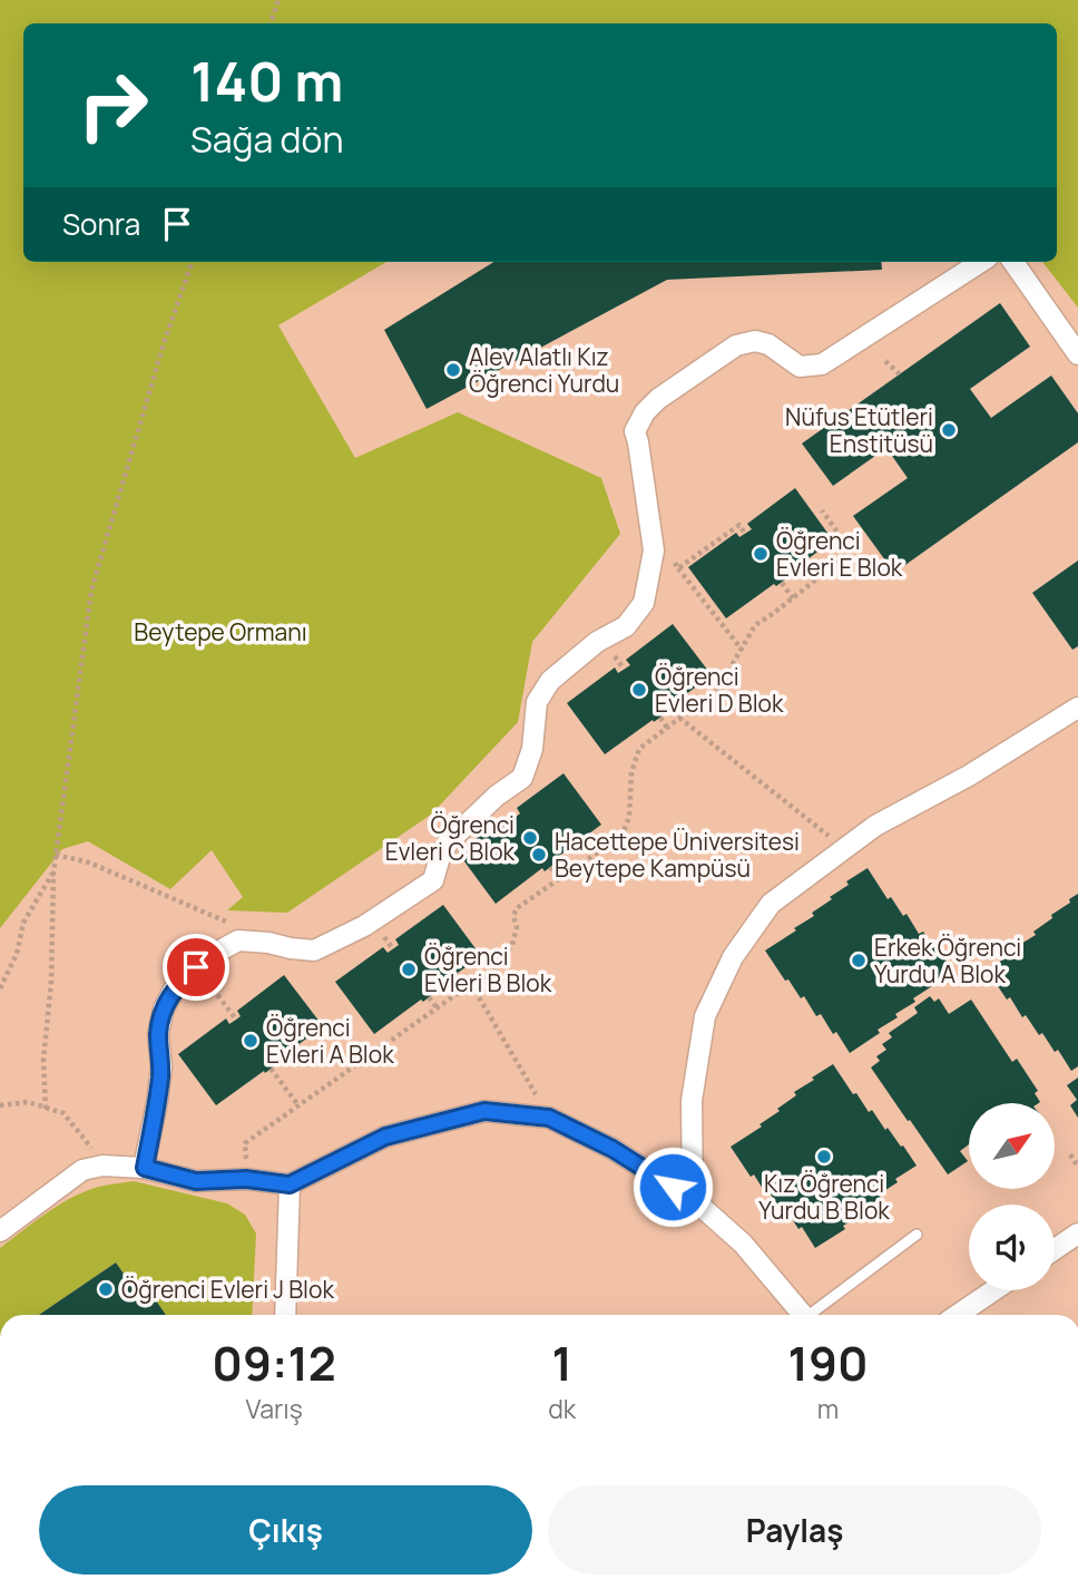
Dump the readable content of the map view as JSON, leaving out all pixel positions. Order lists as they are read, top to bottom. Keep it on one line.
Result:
{"parks":["Beytepe Ormanı"],"places":["Alev Alatlı Kız Öğrenci Yurdu","Nüfus Etütleri Enstitüsü","Öğrenci Evleri E Blok","Öğrenci Evleri D Blok","Öğrenci Evleri C Blok","Hacettepe Üniversitesi Beytepe Kampüsü","Erkek Öğrenci Yurdu A Blok","Öğrenci Evleri B Blok","Öğrenci Evleri A Blok","Kız Öğrenci Yurdu B Blok","Öğrenci Evleri J Blok"],"north":"top right","page":{"turn":["140 m","Sağa dön"],"then":"Sonra","eta":["09:12","Varış","1","dk","190","m"],"buttons":["Çıkış","Paylaş"]}}
